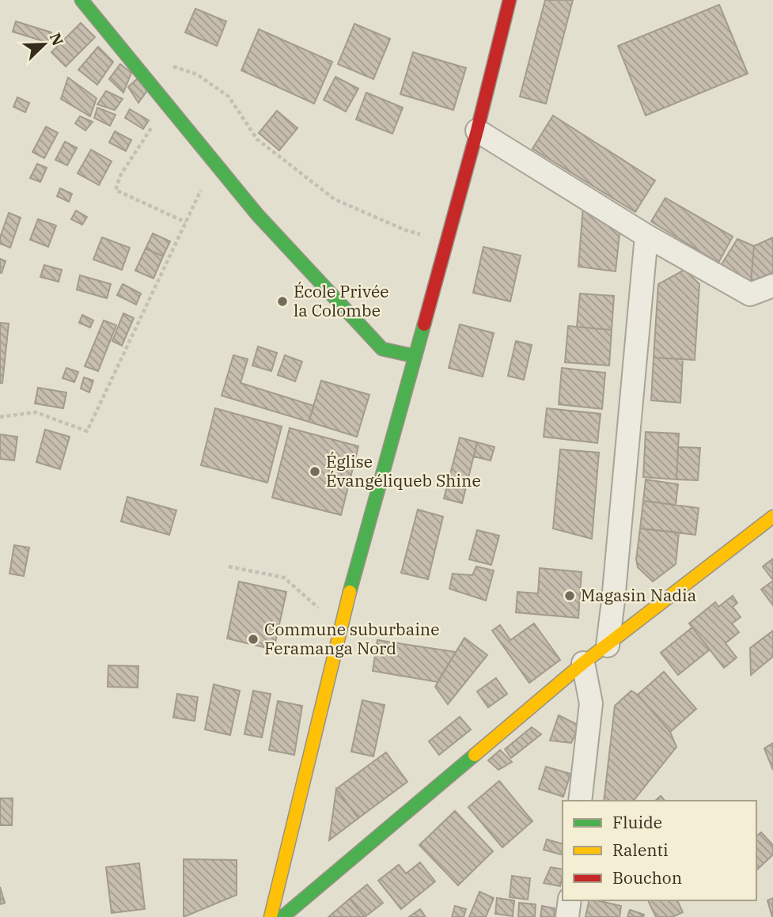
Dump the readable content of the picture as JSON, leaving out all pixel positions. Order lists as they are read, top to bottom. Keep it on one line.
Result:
{"places":["École Privée la Colombe","Église Évangéliqueb Shine","Magasin Nadia","Commune suburbaine Feramanga Nord"],"legend":["Fluide","Ralenti","Bouchon"],"north":"top right"}
